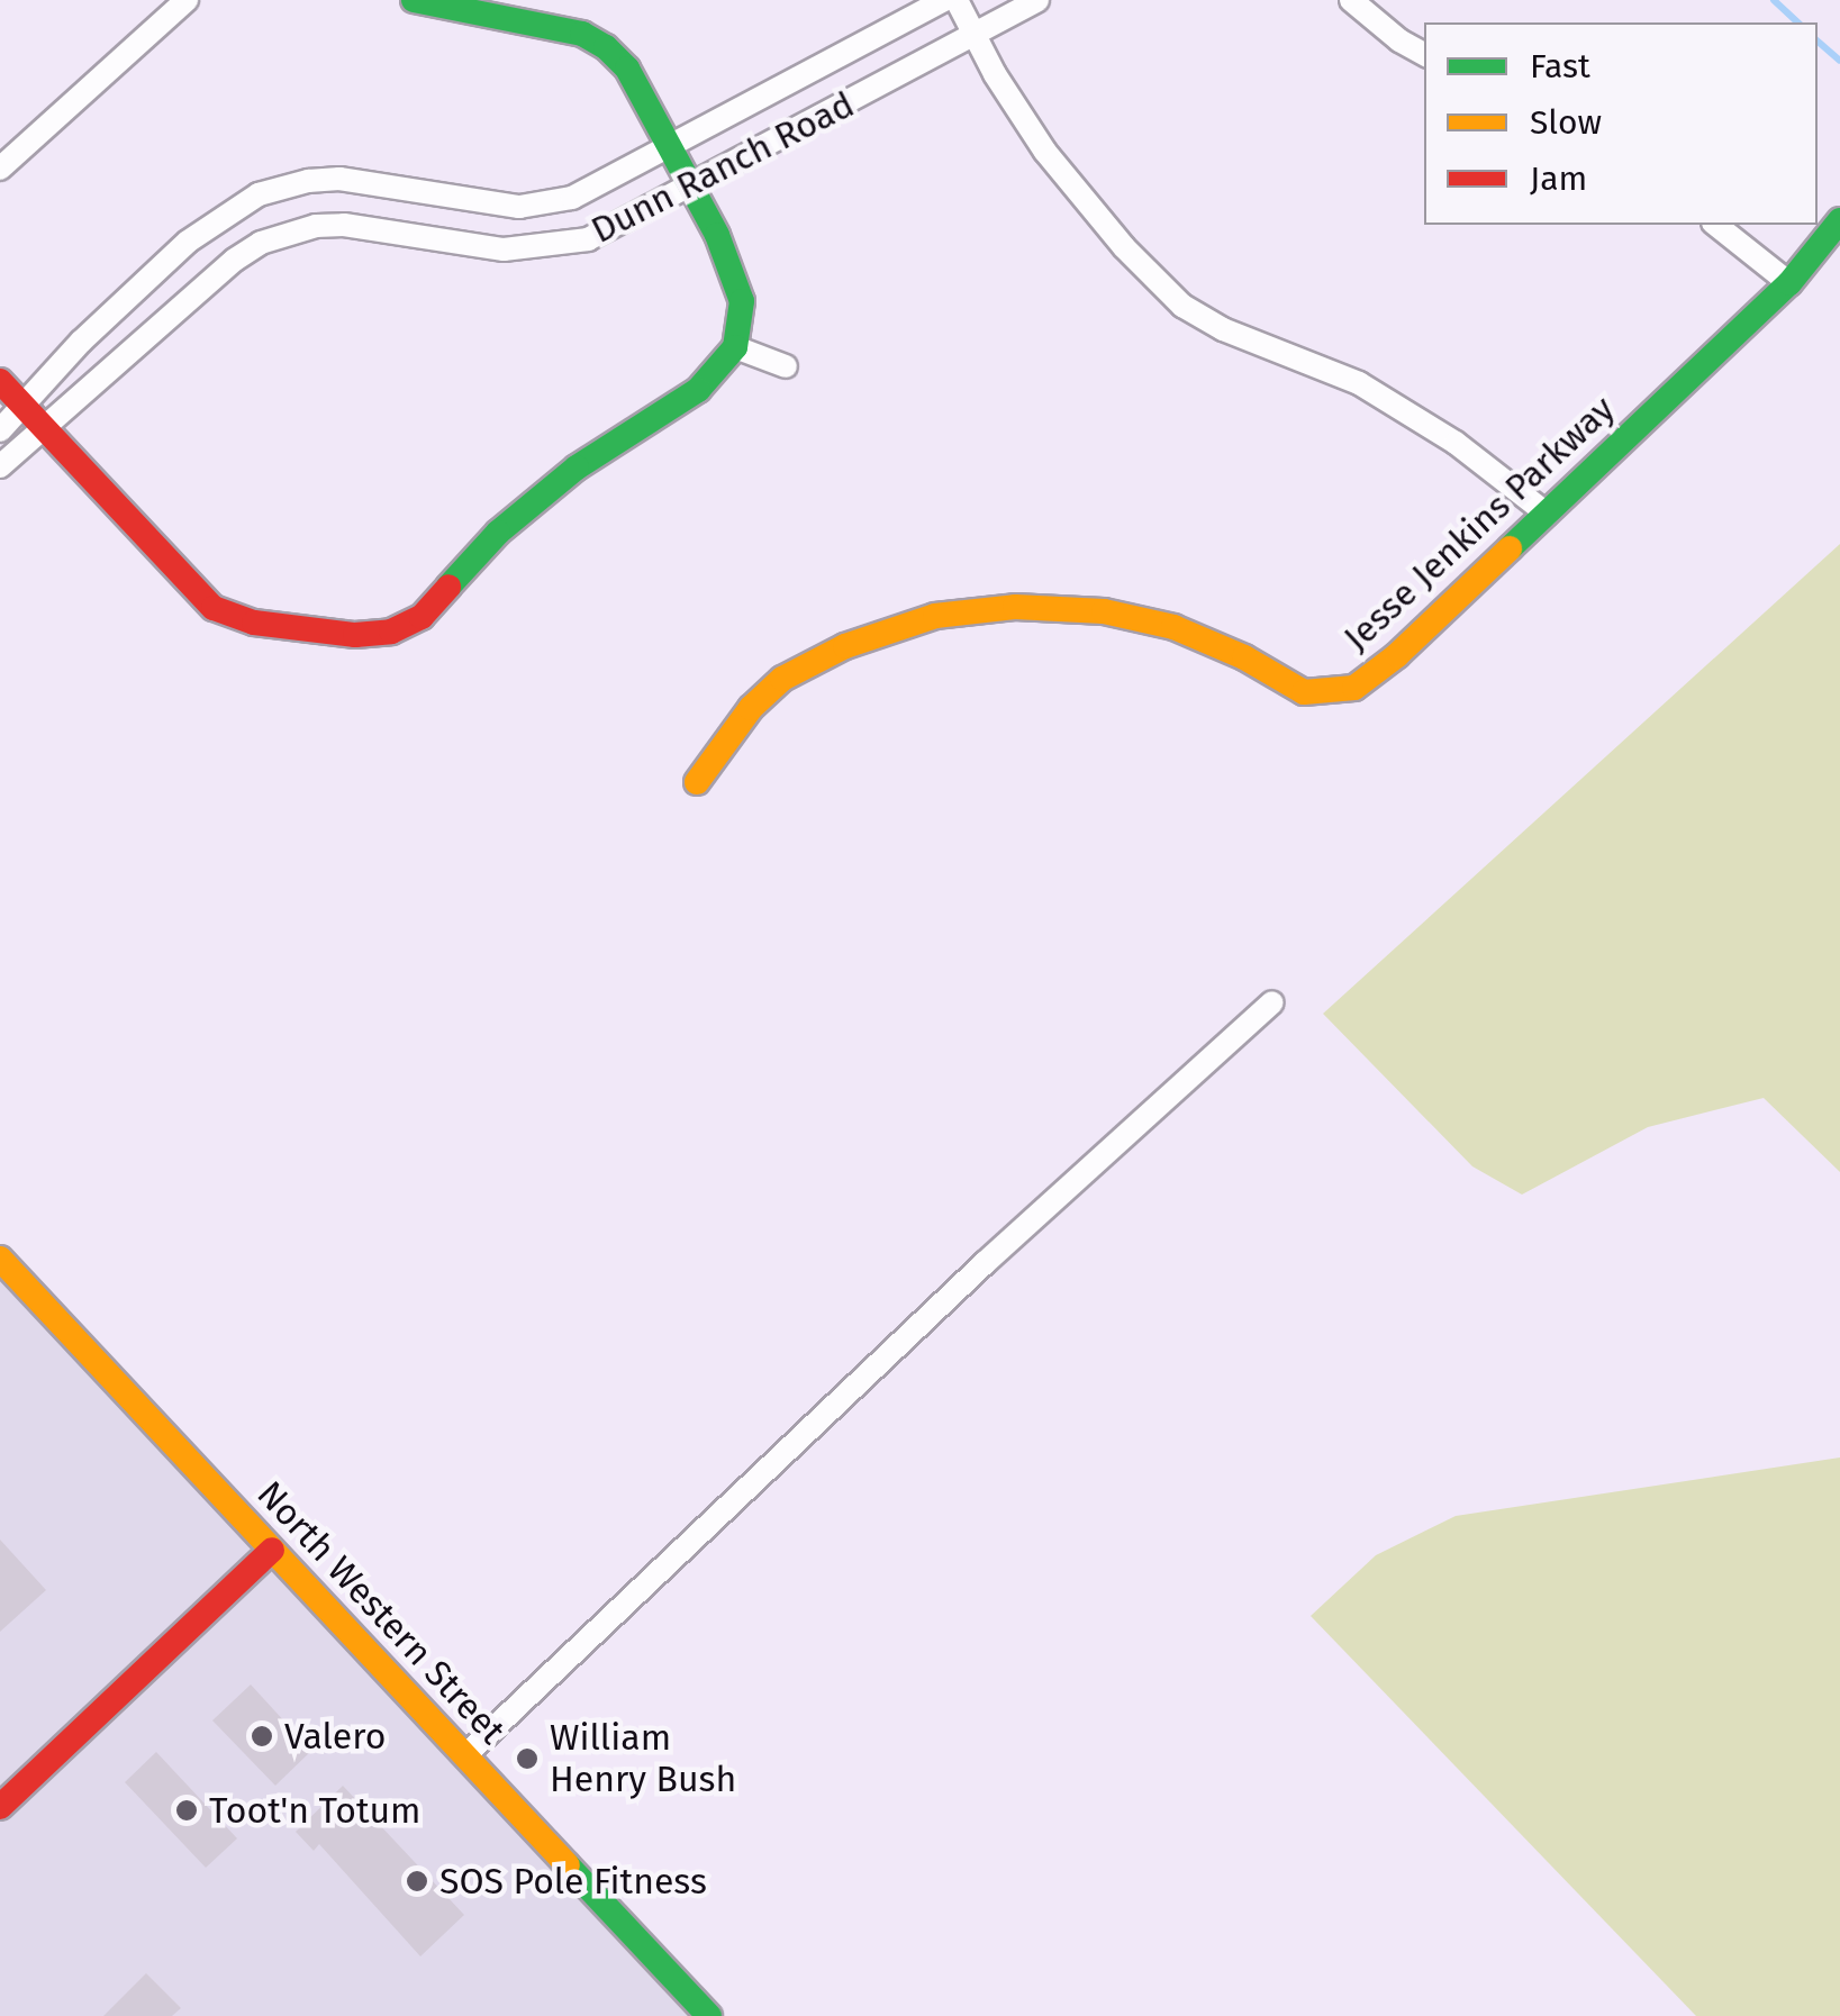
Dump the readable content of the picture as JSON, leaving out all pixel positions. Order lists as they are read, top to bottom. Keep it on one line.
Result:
{"streets":{"street":["Dunn Ranch Road","Jesse Jenkins Parkway","North Western Street"]},"places":["Valero","William Henry Bush","Toot'n Totum","SOS Pole Fitness"],"legend":["Fast","Slow","Jam"]}
